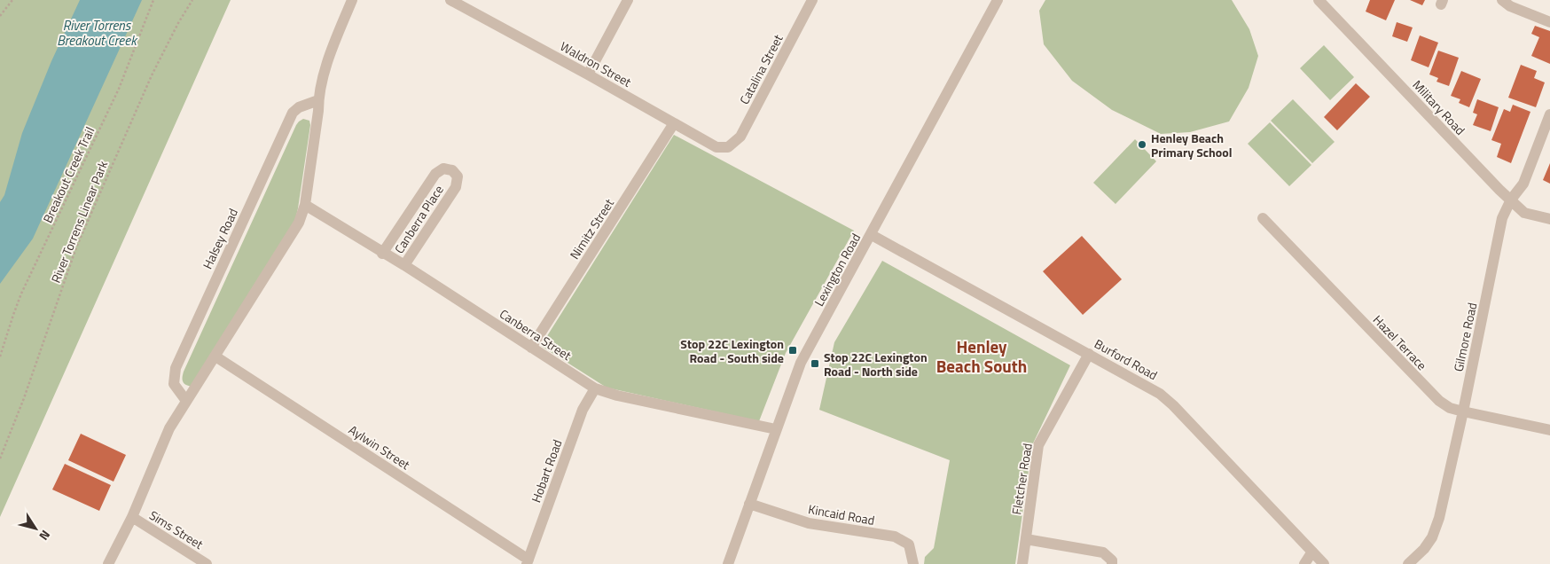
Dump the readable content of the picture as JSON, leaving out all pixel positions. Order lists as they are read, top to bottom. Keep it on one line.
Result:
{"streets":{"street":["Waldron Street","Catalina Street","Military Road","Canberra Place","Nimitz Street","Halsey Road","Lexington Road","Canberra Street","Gilmore Road","Hazel Terrace","Burford Road","Aylwin Street","Hobart Road","Fletcher Road","Kincaid Road","Sims Street"],"path":["Breakout Creek Trail","River Torrens Linear Park"]},"crossings":[["Waldron Street","Catalina Street"],["Waldron Street","Nimitz Street"],["Military Road","Gilmore Road"],["Canberra Place","Canberra Street"],["Nimitz Street","Canberra Street"],["Lexington Road","Canberra Street"],["Lexington Road","Burford Road"],["Lexington Road","Kincaid Road"],["Canberra Street","Hobart Road"],["Gilmore Road","Hazel Terrace"],["Burford Road","Fletcher Road"],["Aylwin Street","Hobart Road"]],"districts":["Henley Beach South"],"water":["River Torrens Breakout Creek"],"places":{"other":["Henley Beach Primary School"],"transit":["Stop 22C Lexington Road - South side","Stop 22C Lexington Road - North side"]},"north":"bottom right"}
